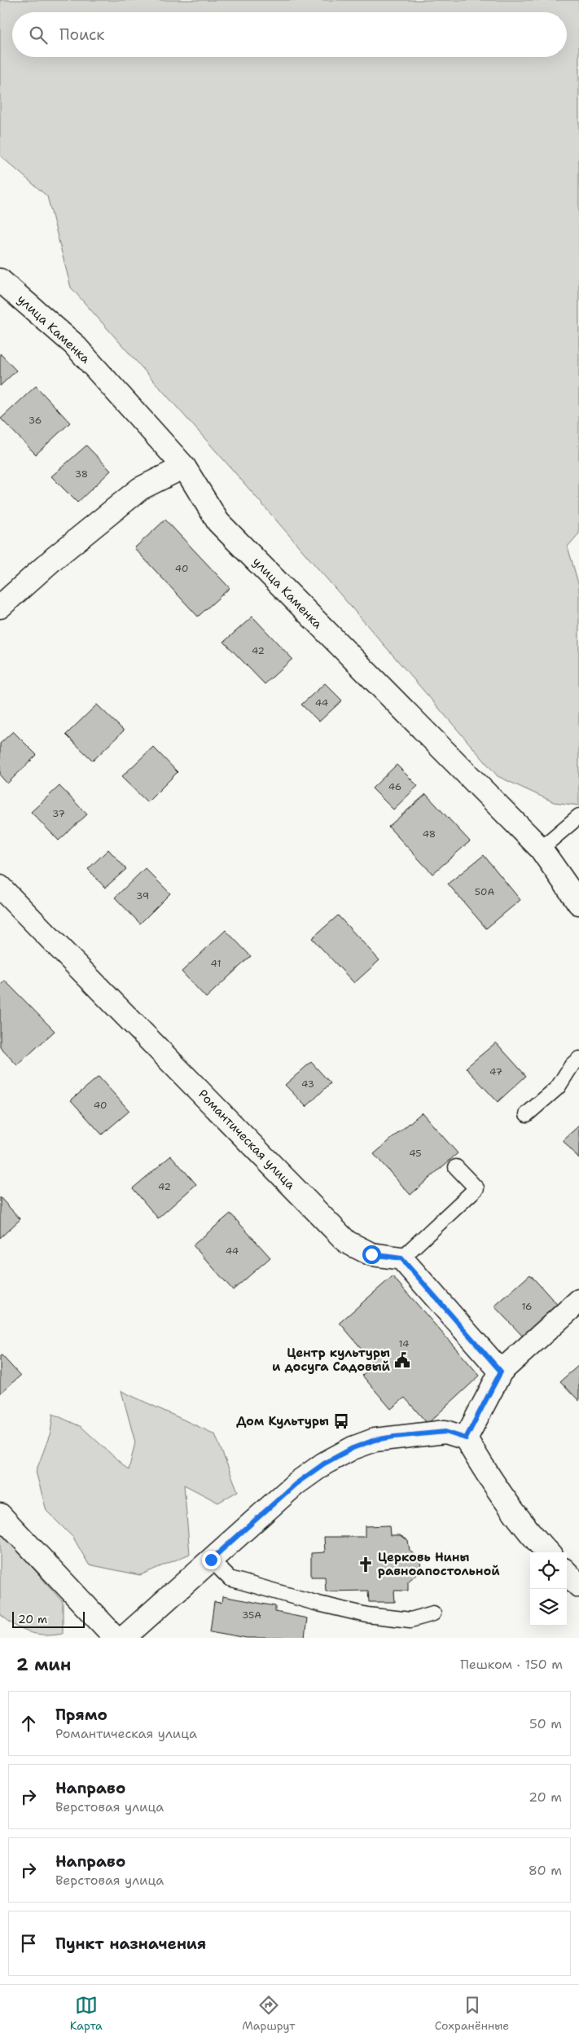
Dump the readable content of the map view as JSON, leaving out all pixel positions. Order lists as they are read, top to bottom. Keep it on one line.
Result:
{"streets":{"street":["улица Каменка","Романтическая улица"]},"places":{"public building":["Центр культуры и досуга Садовый"],"bus stop":["Дом Культуры"],"church":["Церковь Нины равноапостольной"]},"house_numbers":["36","38","40","42","44","46","37","48","50А","39","41","47","43","40","45","42","44","16","14","35А"],"scale_bar":"20 m","page":{"search":"Поиск","scale":"20 m","heading":["2 мин","Пешком · 150 m"],"list":[["Прямо","Романтическая улица","50 m"],["Направо","Верстовая улица","20 m"],["Направо","Верстовая улица","80 m"],"Пункт назначения"],"nav":["Карта","Маршрут","Сохранённые"]}}
